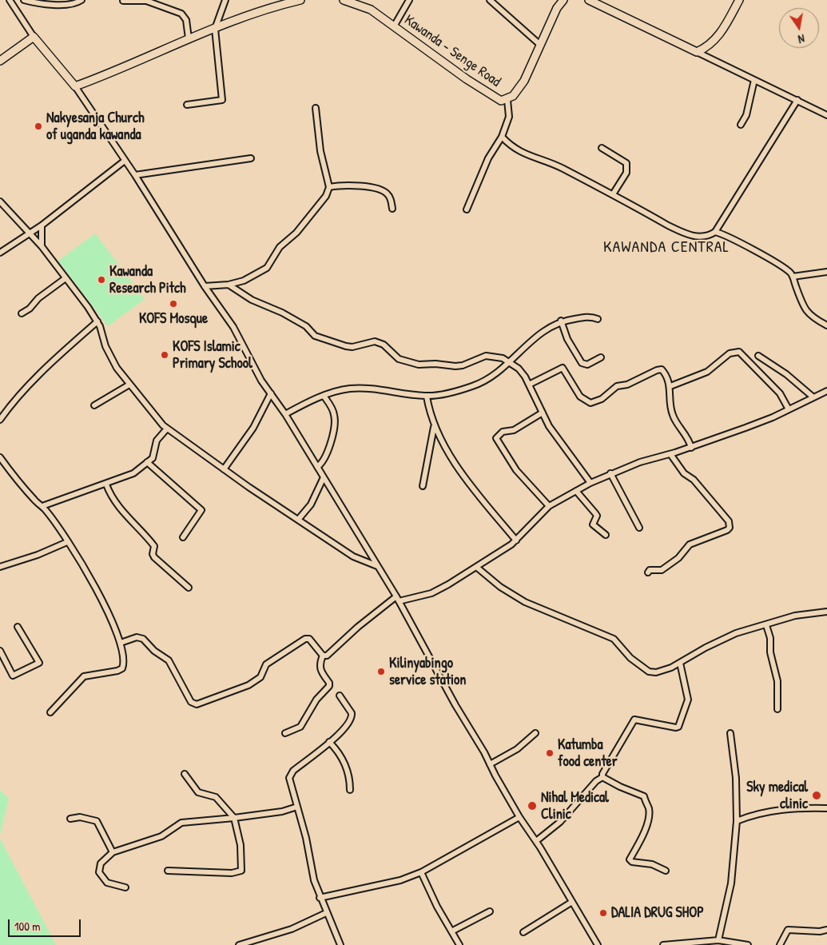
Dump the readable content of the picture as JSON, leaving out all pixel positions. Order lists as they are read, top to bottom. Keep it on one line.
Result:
{"streets":{"street":["Kawanda - Senge Road"]},"districts":["KAWANDA CENTRAL"],"places":["Nakyesanja Church of uganda kawanda","Kawanda Research Pitch","KOFS Mosque","KOFS Islamic Primary School","Kilinyabingo service station","Katumba food center","Sky medical clinic","Nihal Medical Clinic","DALIA DRUG SHOP"],"scale_bar":"100 m","north":"bottom"}
